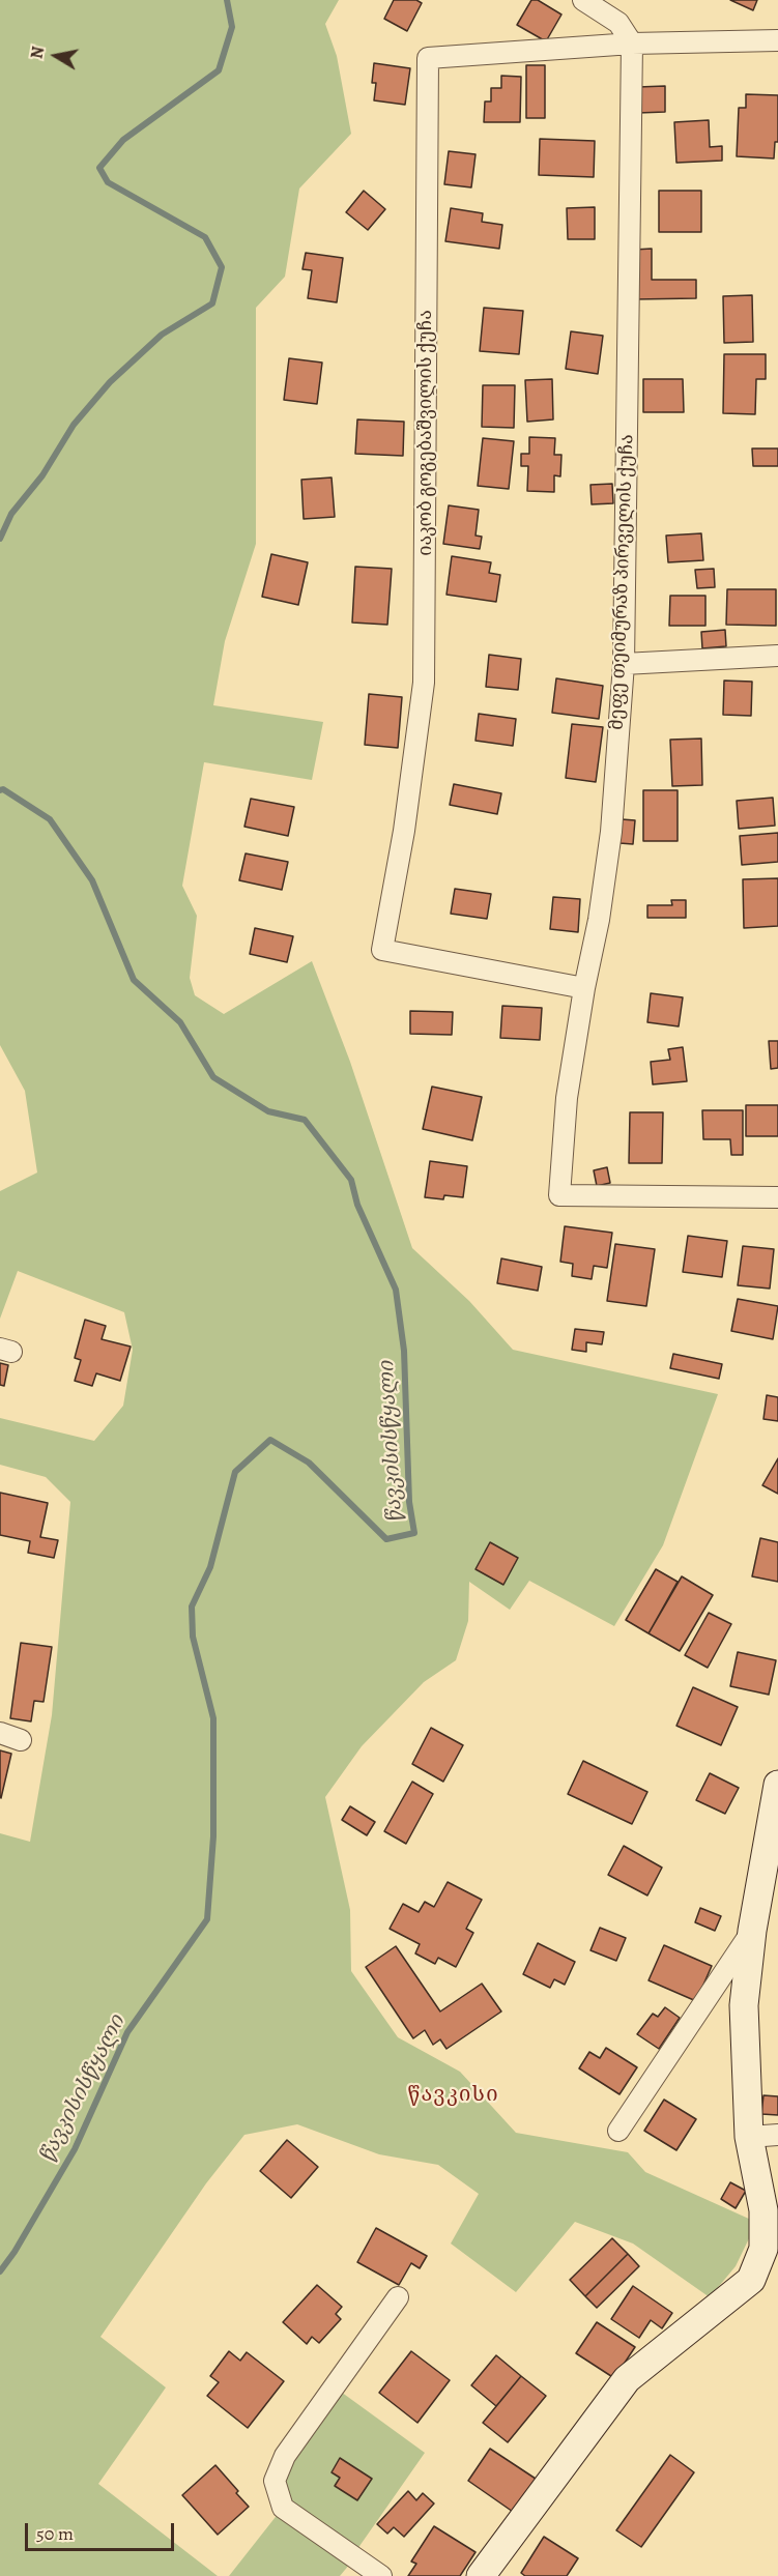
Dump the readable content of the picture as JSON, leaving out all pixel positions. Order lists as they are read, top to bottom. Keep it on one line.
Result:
{"streets":{"street":["იაკობ გოგებაშვილის ქუჩა","მეფე თეიმურაზ პირველის ქუჩა"]},"crossings":[["იაკობ გოგებაშვილის ქუჩა","მეფე თეიმურაზ პირველის ქუჩა"]],"districts":["წავკისი"],"water":["წავკისისწყალი"],"scale_bar":"50 m","north":"left"}
